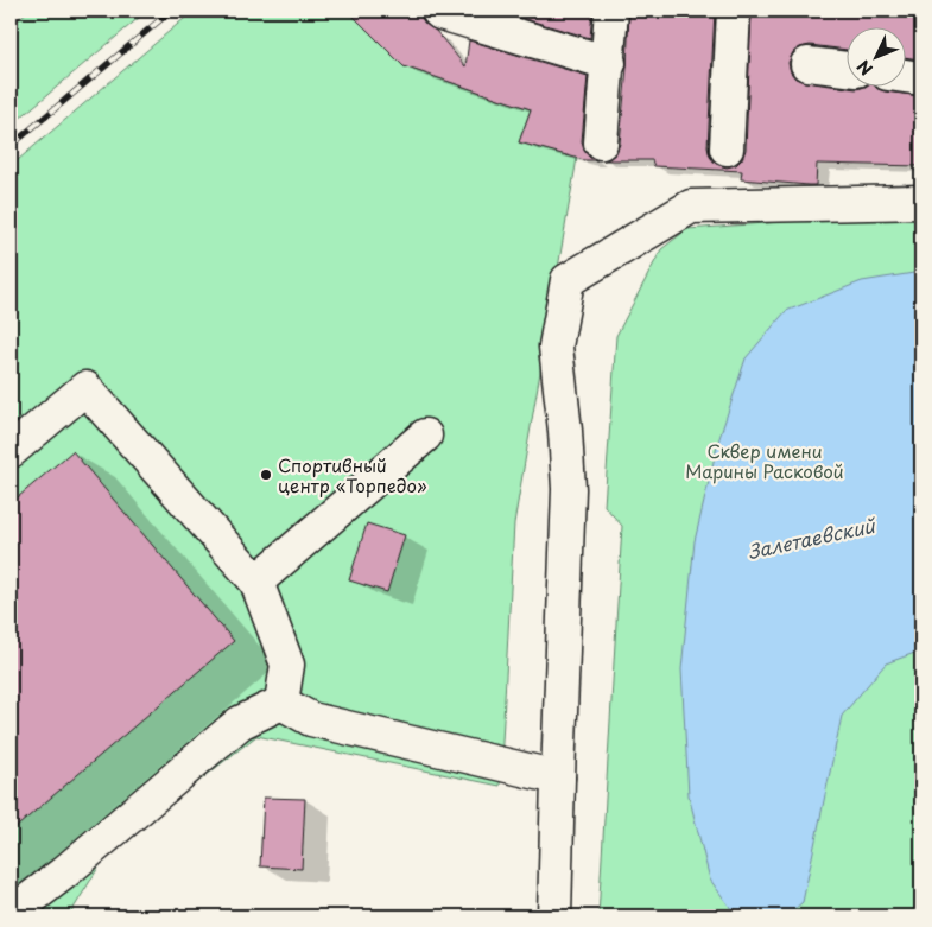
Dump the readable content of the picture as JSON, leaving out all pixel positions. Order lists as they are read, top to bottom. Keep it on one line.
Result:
{"water":["Залетаевский"],"parks":["Сквер имени Марины Расковой"],"places":["Спортивный центр «Торпедо»"],"north":"bottom left"}
